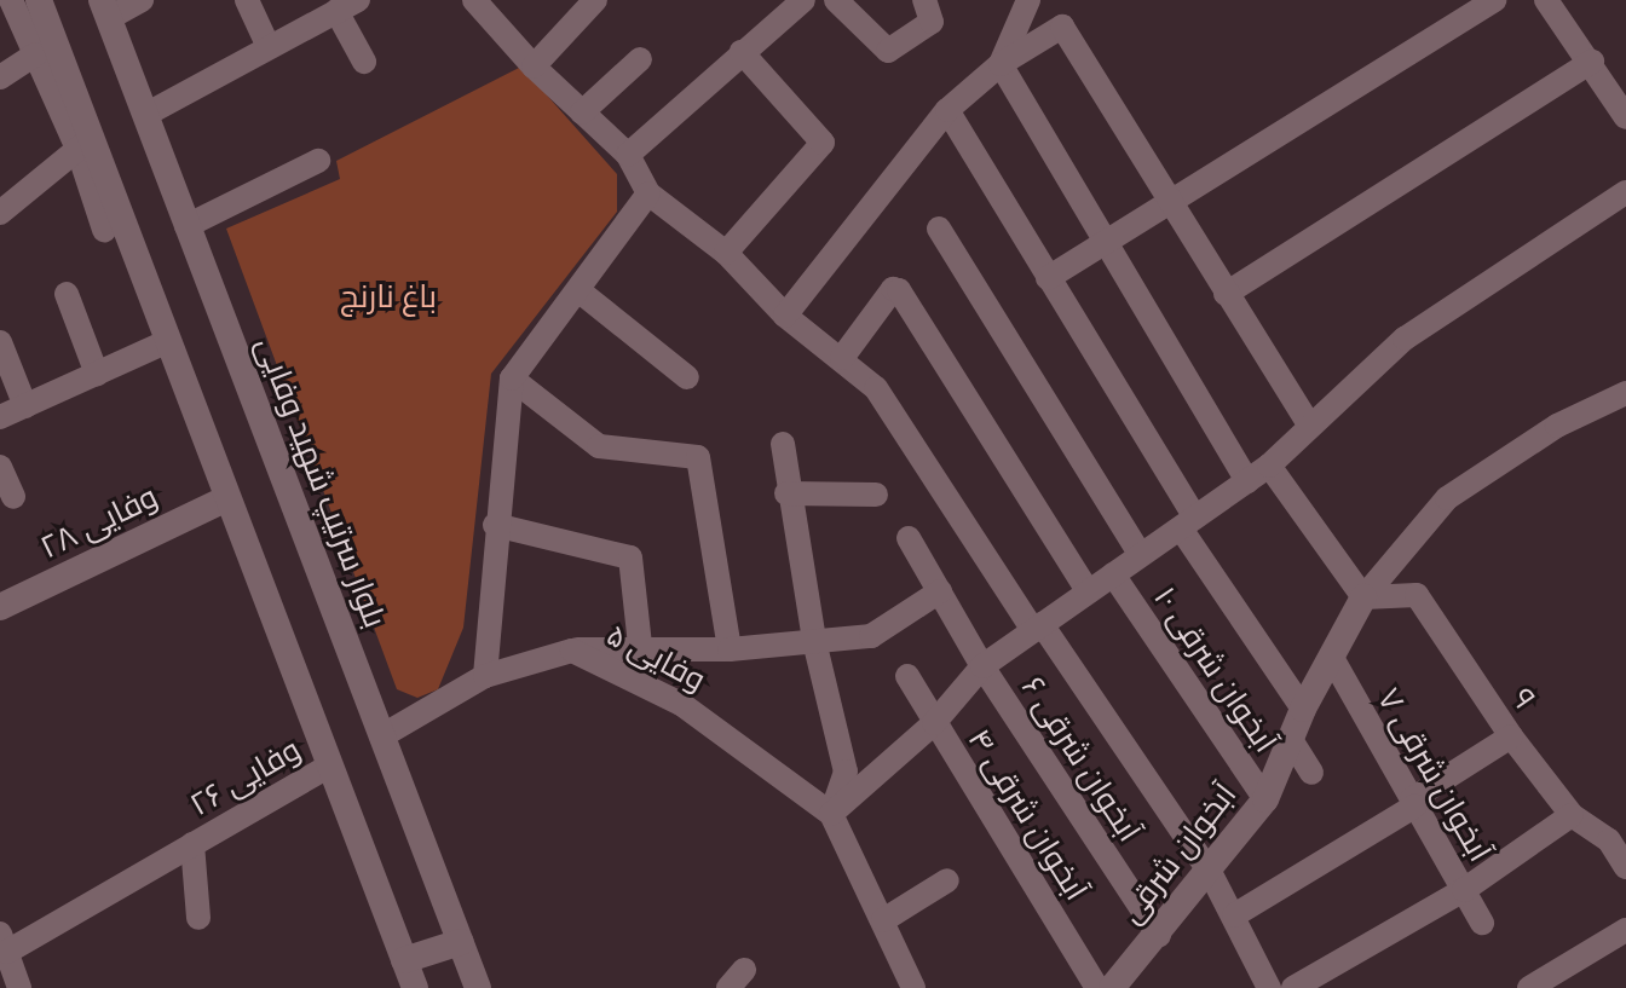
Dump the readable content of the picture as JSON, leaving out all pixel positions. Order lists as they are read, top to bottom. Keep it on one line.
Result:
{"streets":{"main road":["بلوار سرتیپ شهید وفایی","وفایی ۲۸","آبخوان شرقی"],"street":["وفایی ۵","آبخوان شرقی ۱۰","۹","آبخوان شرقی ۶","آبخوان شرقی ۷","وفایی ۲۶","آبخوان شرقی ۴"]},"crossings":[["بلوار سرتیپ شهید وفایی","وفایی ۵"],["آبخوان شرقی ۱۰","آبخوان شرقی"],["۹","آبخوان شرقی"],["آبخوان شرقی ۶","آبخوان شرقی"],["آبخوان شرقی ۷","آبخوان شرقی"]],"parks":["باغ نارنج"]}
